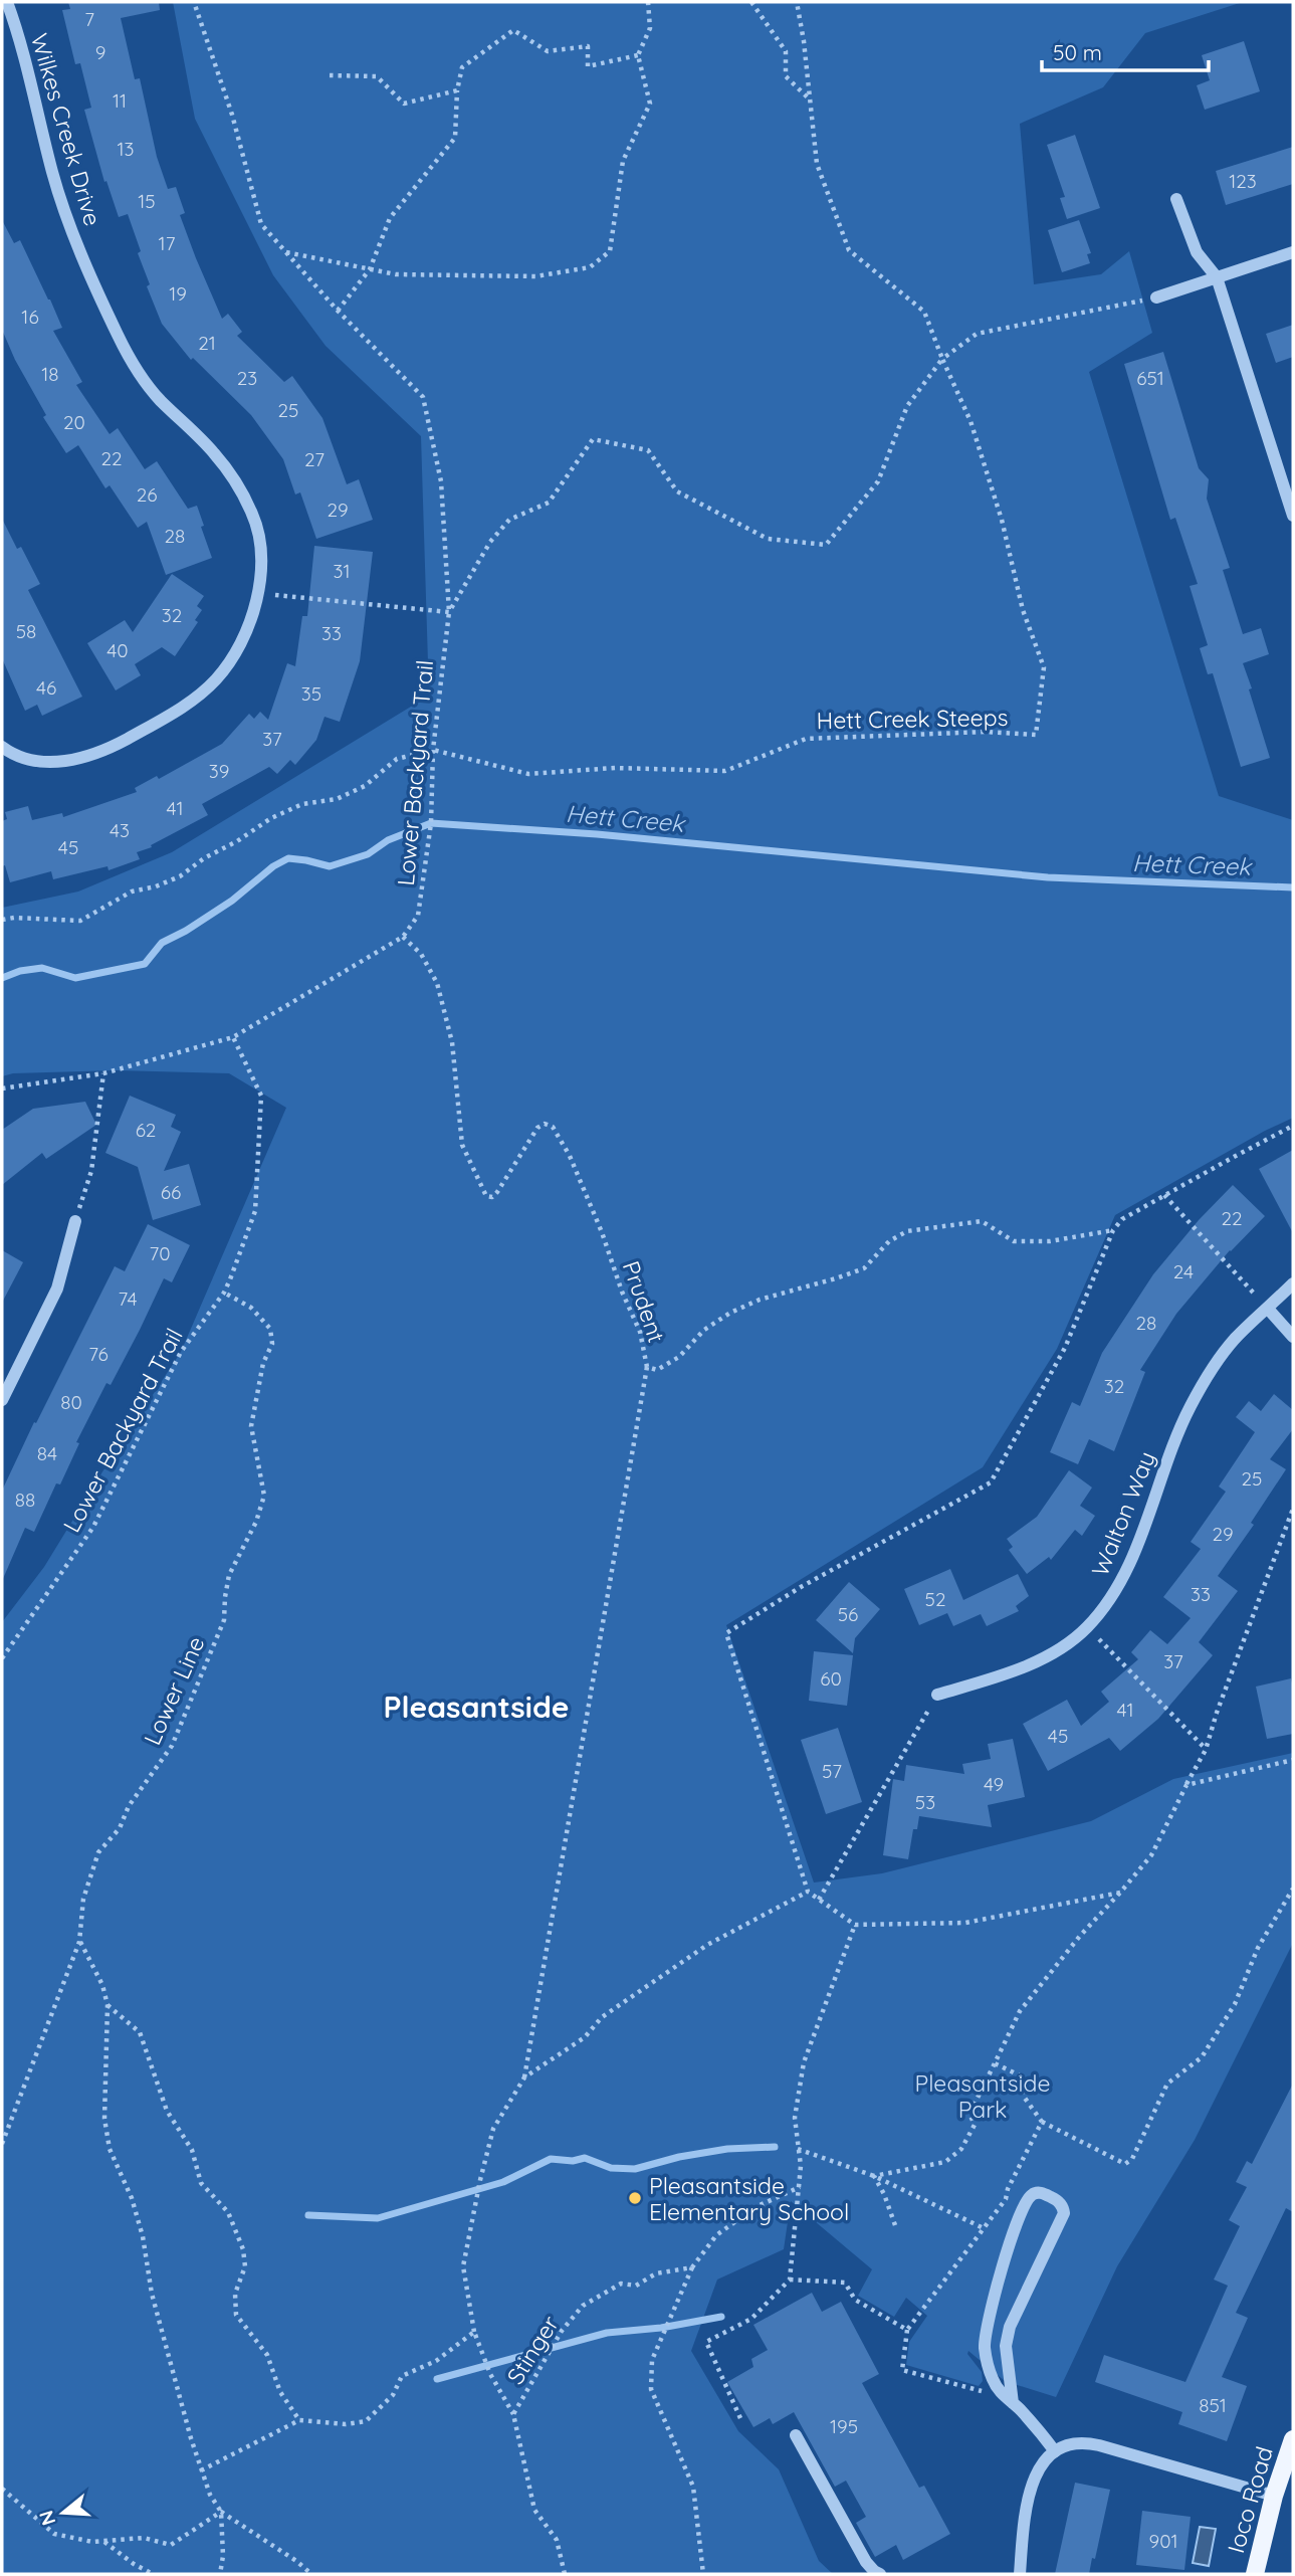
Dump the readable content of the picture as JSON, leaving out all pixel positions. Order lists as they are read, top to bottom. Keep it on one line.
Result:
{"streets":{"main road":["Ioco Road"],"street":["Wilkes Creek Drive","Walton Way"],"path":["Hett Creek Steeps","Lower Backyard Trail","Prudent","Lower Line","Stinger"]},"crossings":[["Hett Creek Steeps","Lower Backyard Trail"],["Lower Backyard Trail","Prudent"],["Lower Backyard Trail","Lower Line"]],"districts":["Pleasantside"],"water":["Hett Creek"],"parks":["Pleasantside Park"],"places":["Pleasantside Elementary School"],"house_numbers":["7","9","11","13","123","15","17","19","16","21","18","23","651","25","20","22","27","26","29","28","31","32","58","33","40","46","35","37","39","41","43","45","62","66","22","70","24","74","28","76","32","80","84","25","88","29","33","52","56","37","60","41","45","57","49","53","851","195","901"],"scale_bar":"50 m","north":"left"}
